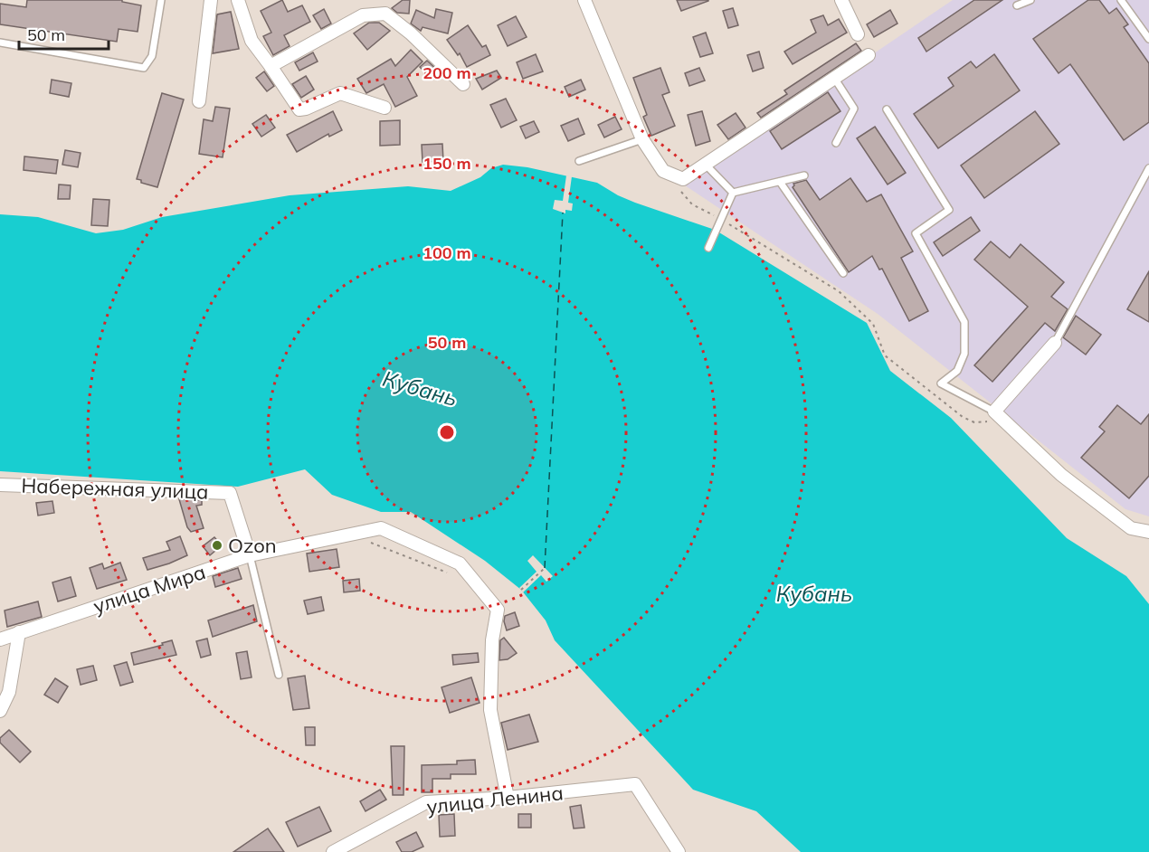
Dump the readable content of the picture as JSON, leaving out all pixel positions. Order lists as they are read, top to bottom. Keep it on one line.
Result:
{"streets":{"street":["Набережная улица","улица Мира","улица Ленина"]},"crossings":[["Набережная улица","улица Мира"],["улица Мира","улица Ленина"]],"water":["Кубань"],"places":["Ozon"],"scale_bar":"50 m","rings":["200 m","150 m","100 m","50 m"]}
